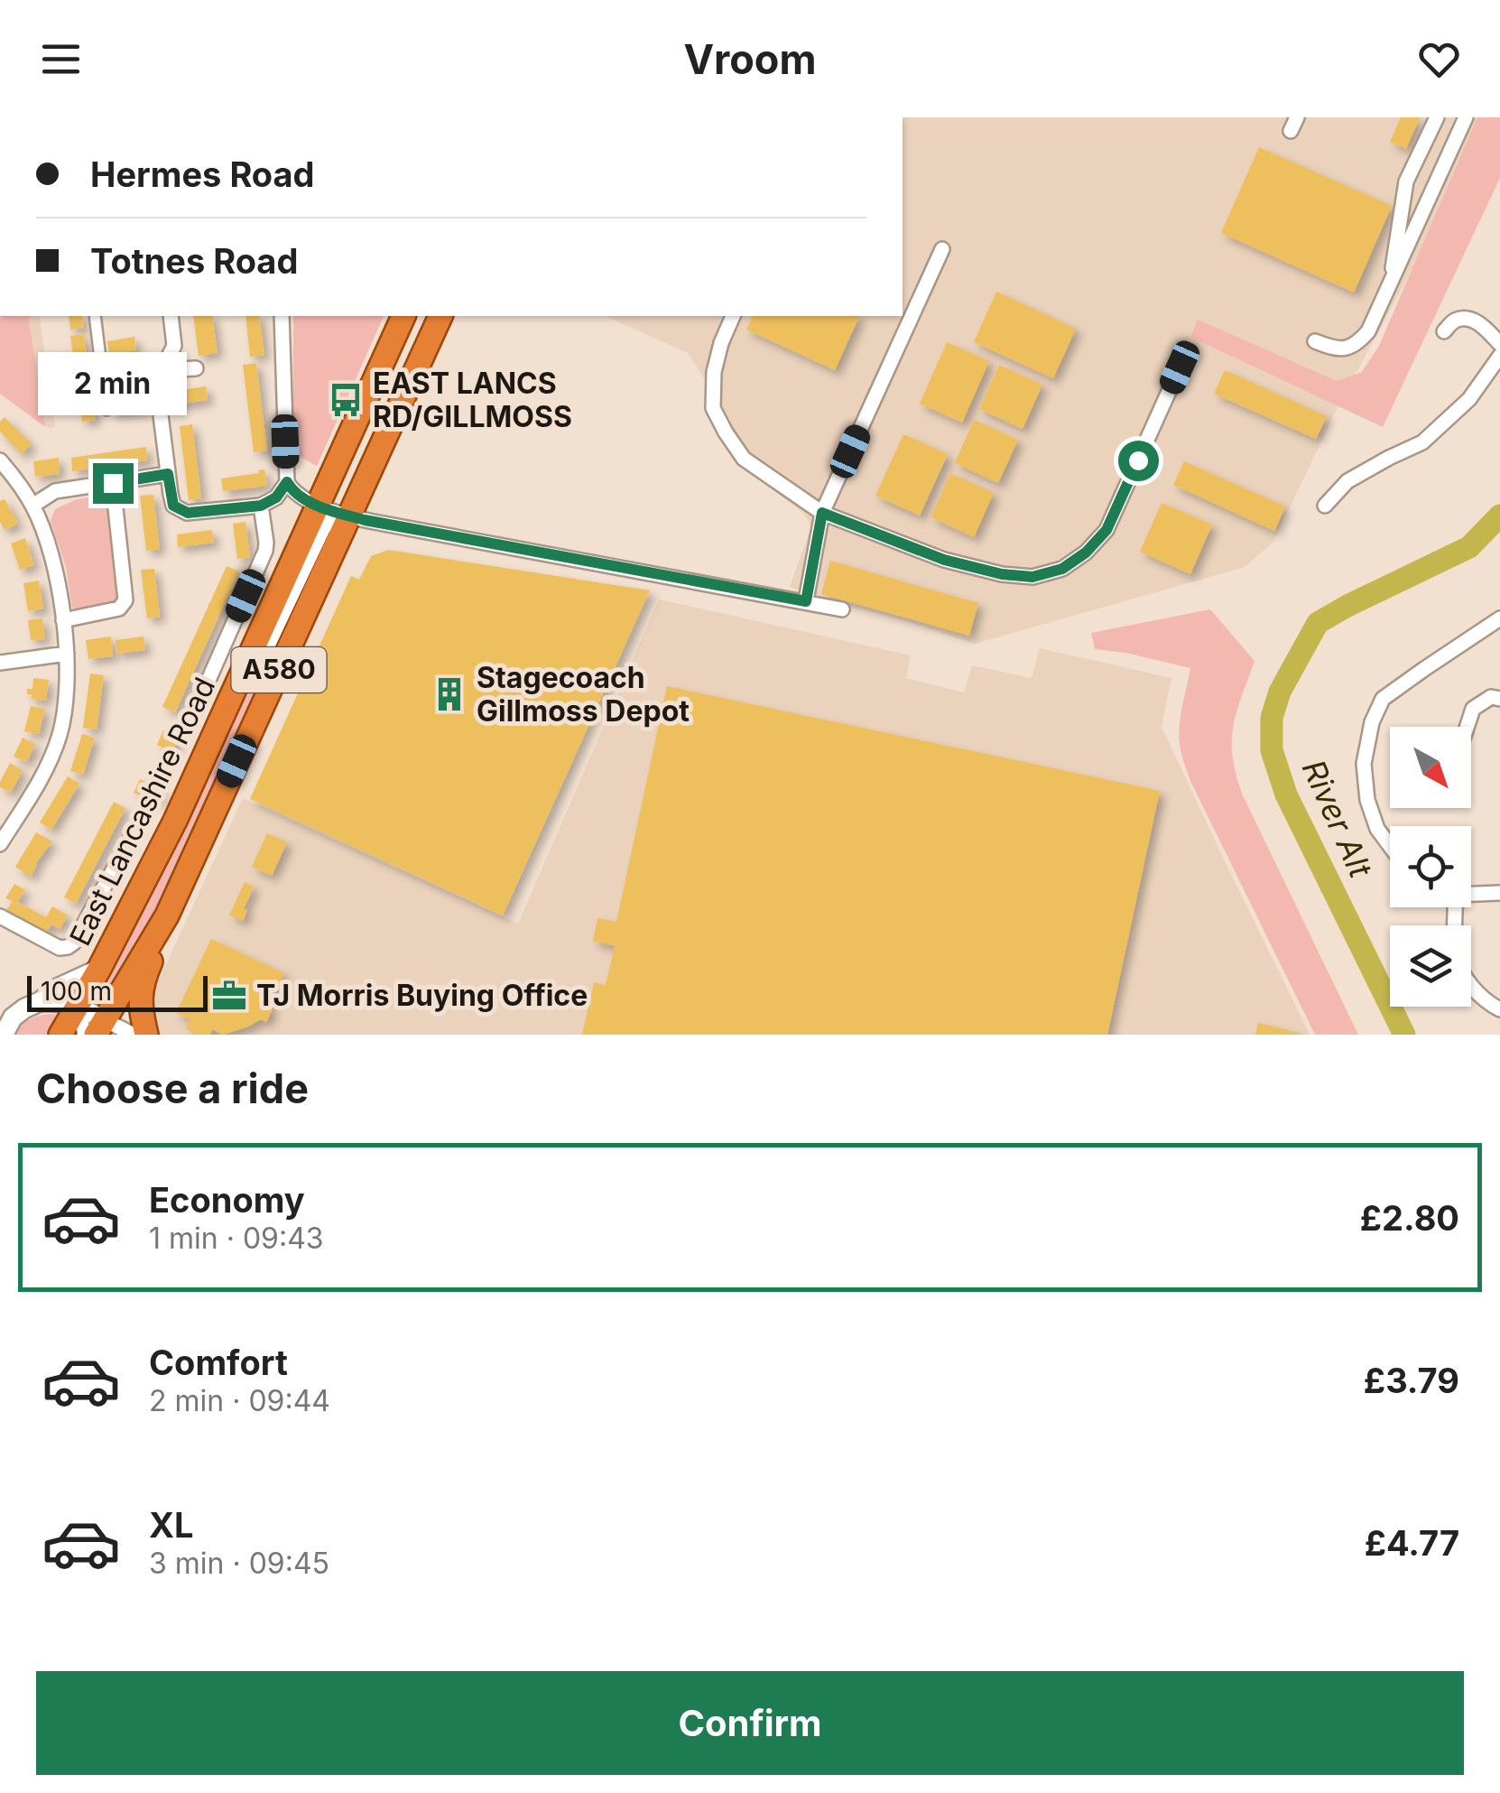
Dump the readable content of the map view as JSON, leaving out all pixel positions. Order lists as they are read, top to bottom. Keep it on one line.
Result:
{"streets":{"highway":["A580","East Lancashire Road"]},"crossings":[["A580","East Lancashire Road"]],"water":["River Alt"],"places":{"bus stop":["EAST LANCS RD/GILLMOSS"],"building":["Stagecoach Gillmoss Depot"],"office":["TJ Morris Buying Office"]},"scale_bar":"100 m","north":"bottom right","page":{"header":"Vroom","banner":["Hermes Road","Totnes Road"],"bubble":"2 min","scale":"100 m","heading":"Choose a ride","list":[{"name":"Economy","note":"1 min · 09:43","value":"£2.80"},{"name":"Comfort","note":"2 min · 09:44","value":"£3.79"},{"name":"XL","note":"3 min · 09:45","value":"£4.77"}],"buttons":"Confirm"}}
